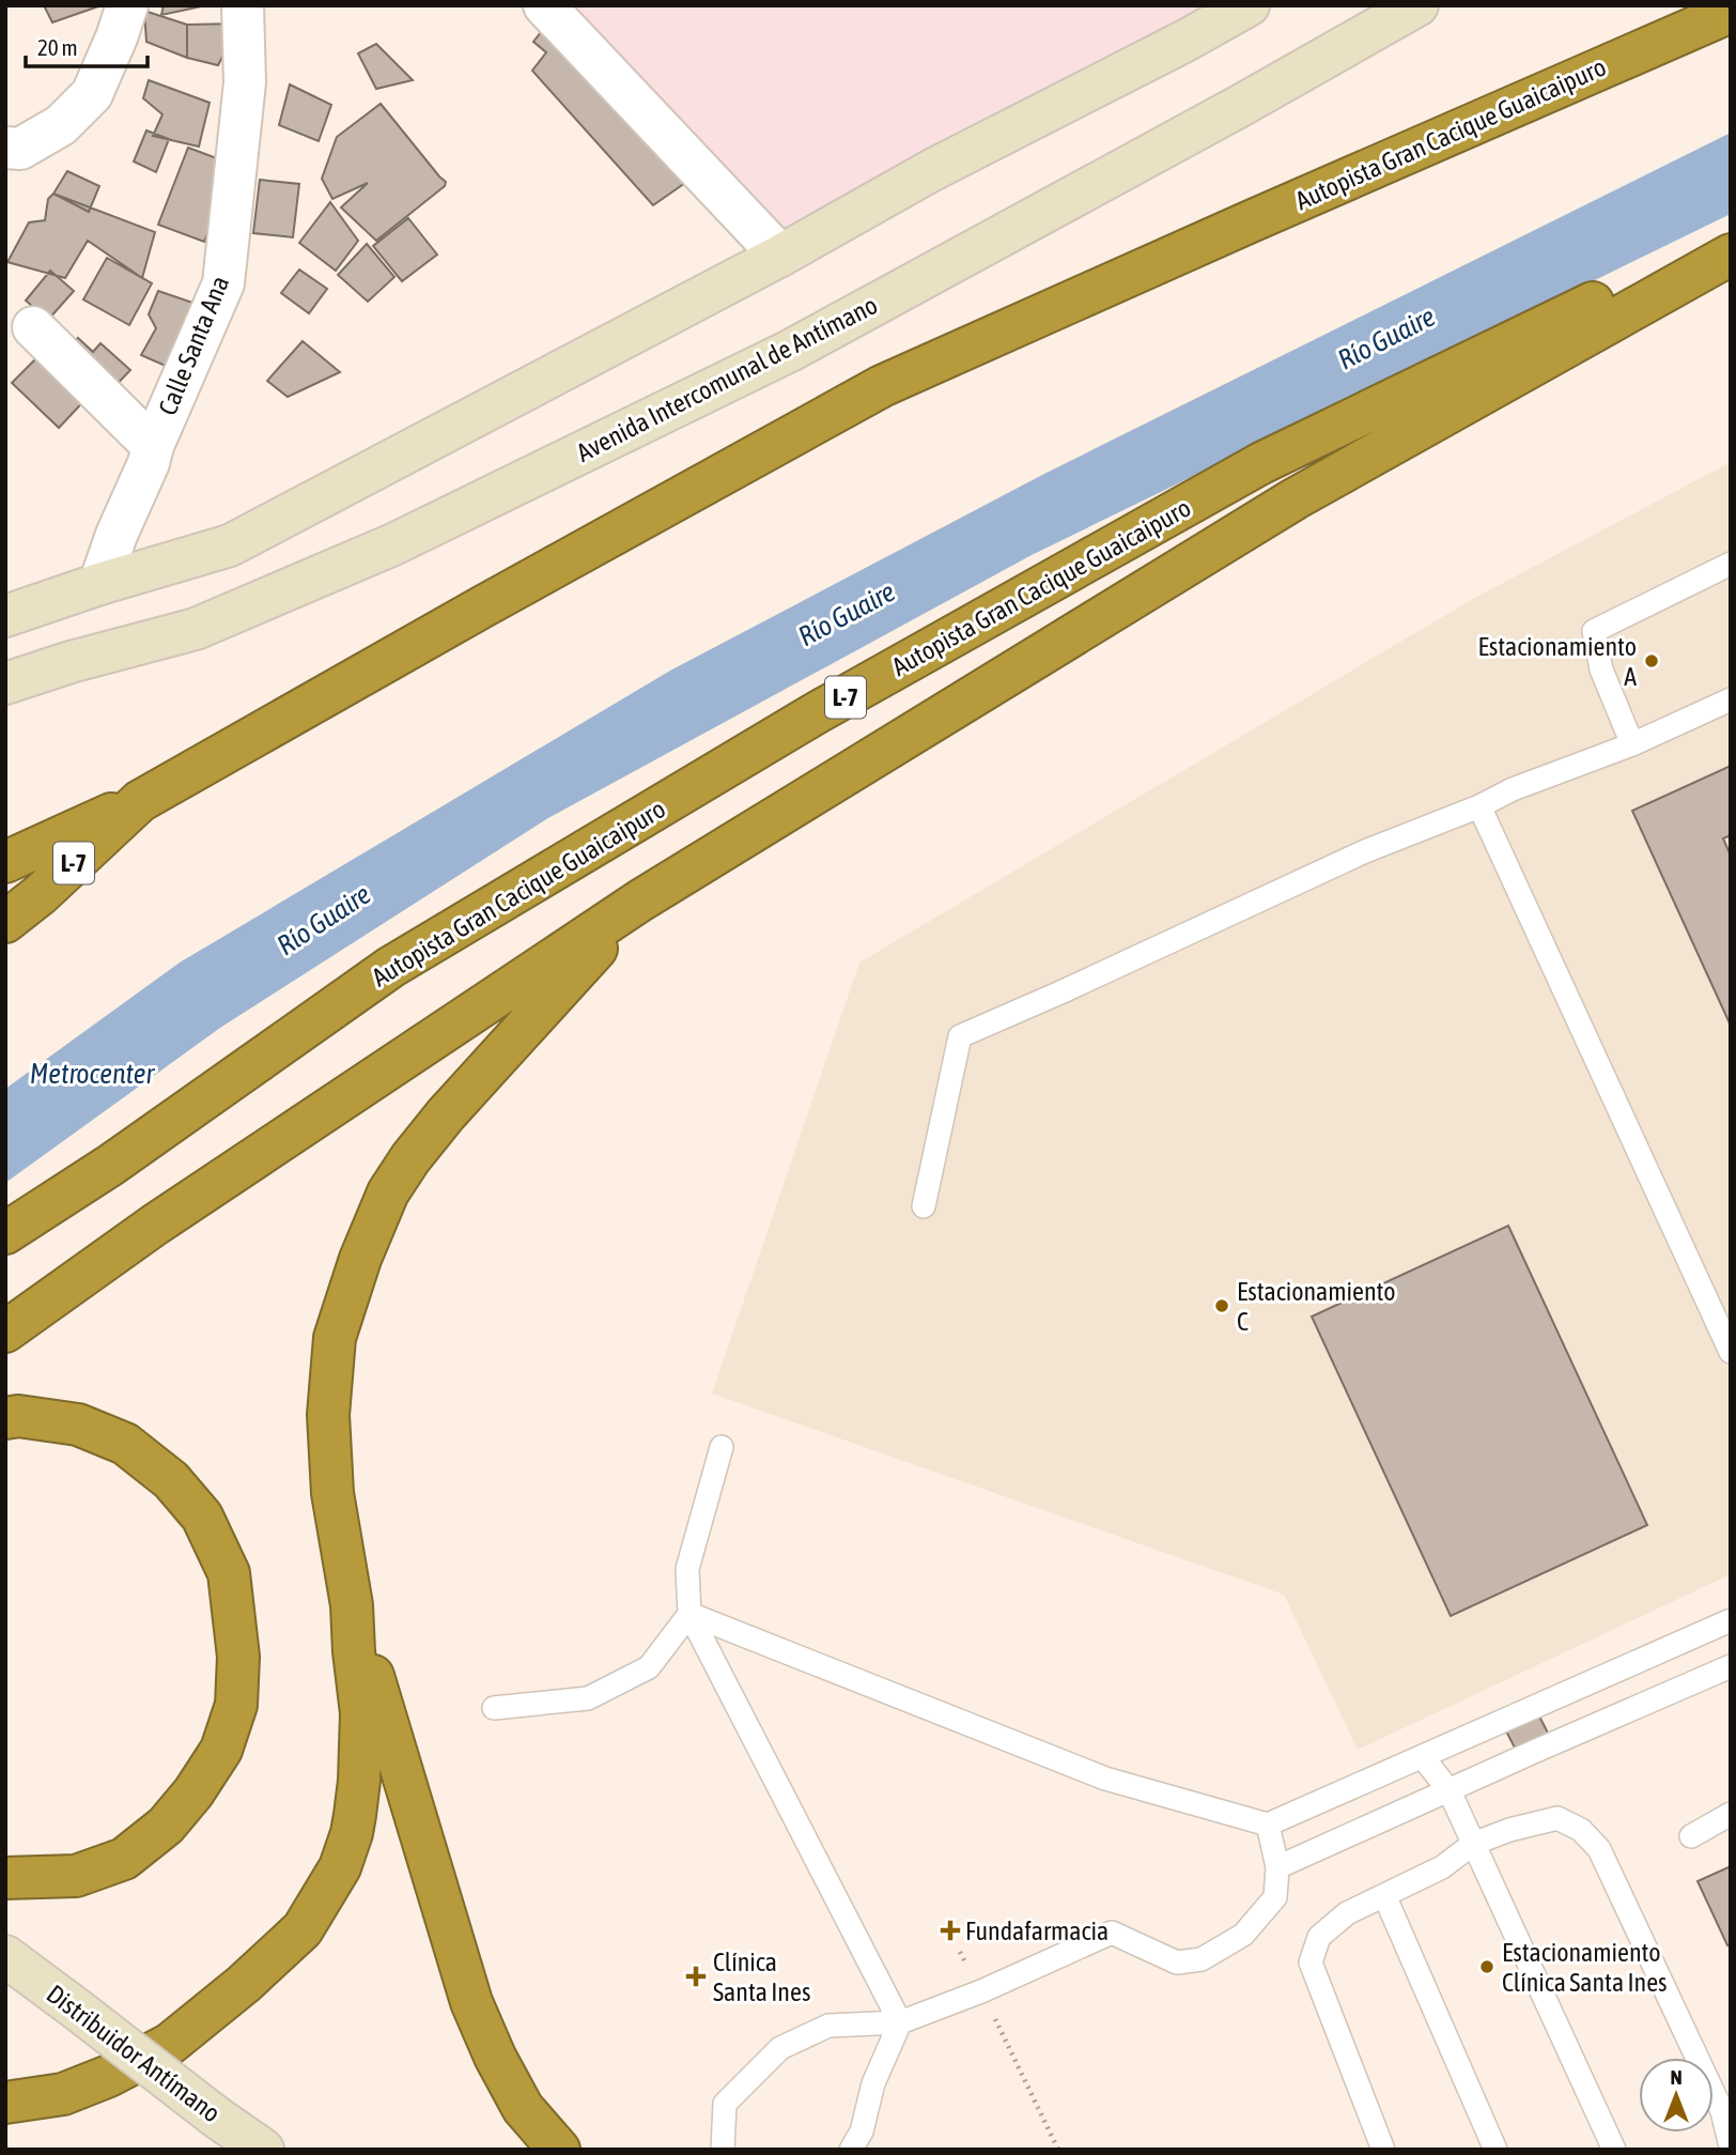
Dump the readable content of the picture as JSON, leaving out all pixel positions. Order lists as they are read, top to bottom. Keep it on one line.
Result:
{"streets":{"highway":["Autopista Gran Cacique Guaicaipuro","L-7"],"main road":["Avenida Intercomunal de Antímano","Distribuidor Antímano"],"street":["Calle Santa Ana"]},"water":["Río Guaire","Metrocenter"],"places":{"other":["Estacionamiento A","Estacionamiento C","Estacionamiento Clínica Santa Ines"],"health":["Fundafarmacia","Clínica Santa Ines"]},"scale_bar":"20 m","north":"top"}
